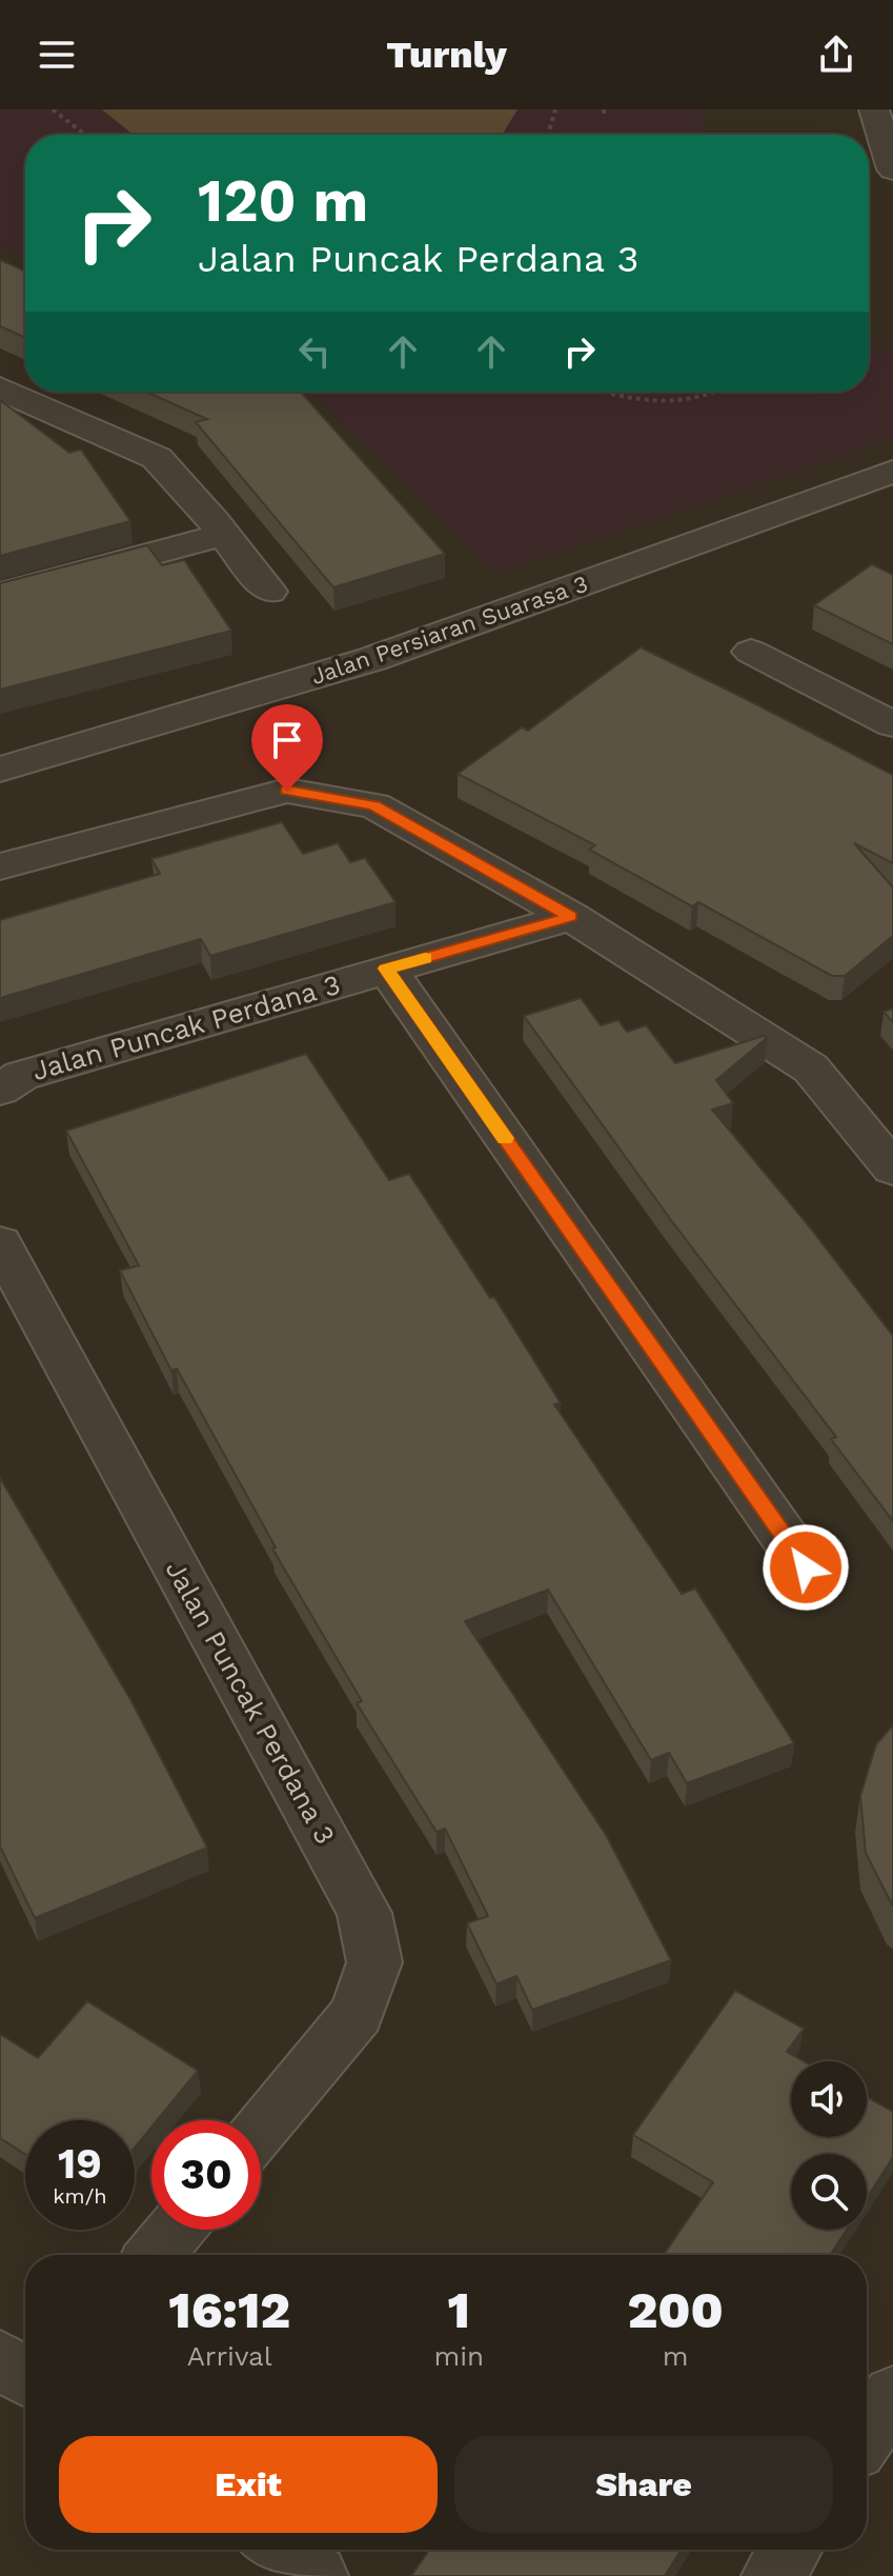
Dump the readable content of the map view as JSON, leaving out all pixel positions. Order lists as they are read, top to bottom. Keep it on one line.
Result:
{"streets":{"street":["Jalan Persiaran Suarasa 3","Jalan Puncak Perdana 3"]},"page":{"header":"Turnly","turn":["120 m","Jalan Puncak Perdana 3"],"speed":"19 km/h","limit":"30","eta":["16:12","Arrival","1","min","200","m"],"buttons":["Exit","Share"]}}
